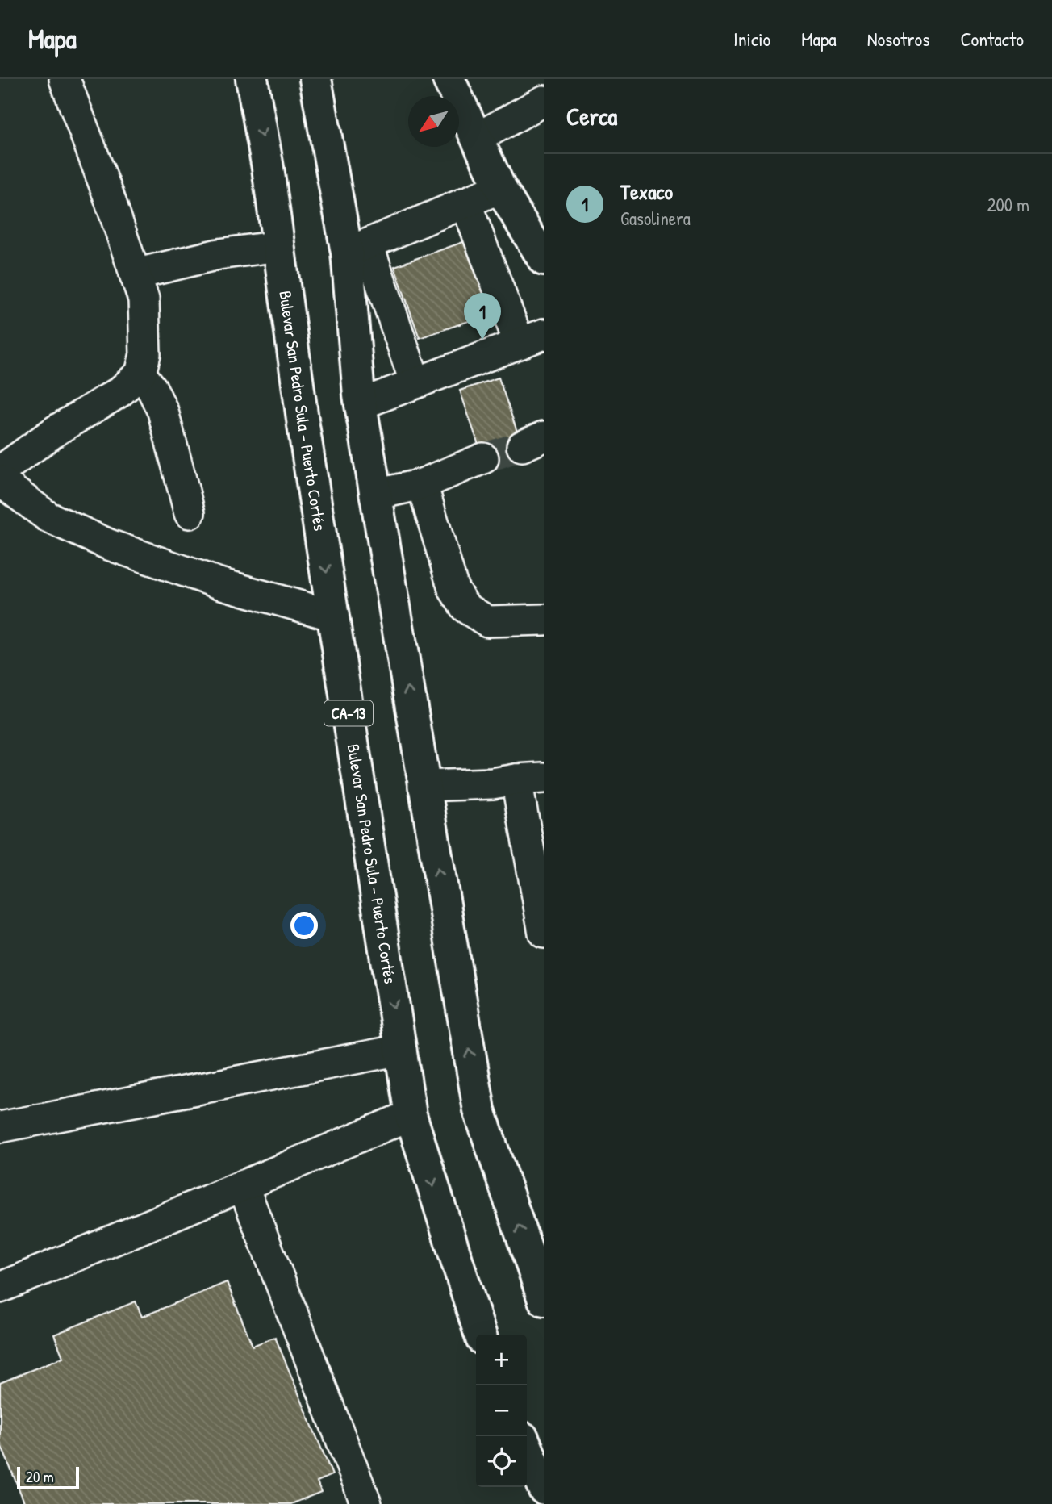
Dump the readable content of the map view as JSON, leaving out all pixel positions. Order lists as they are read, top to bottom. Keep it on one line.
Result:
{"streets":{"main road":["Bulevar San Pedro Sula - Puerto Cortés","CA-13"]},"scale_bar":"20 m","north":"bottom left","page":{"header":"Mapa","nav":["Inicio","Mapa","Nosotros","Contacto"],"heading":"Cerca","list":[{"mark":"1","name":"Texaco","note":"Gasolinera","value":"200 m"}],"pins":"1","map_buttons":["+","−"],"scale":"20 m"}}
